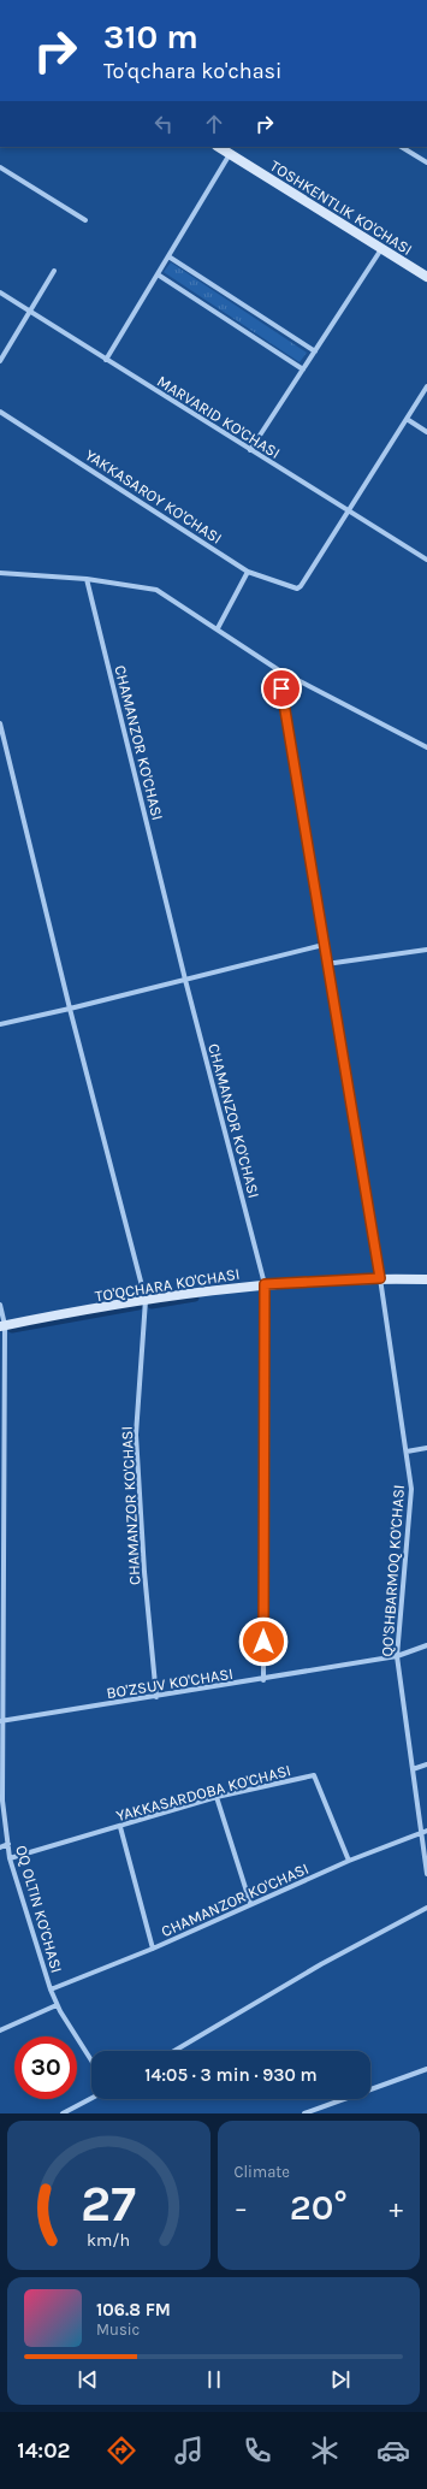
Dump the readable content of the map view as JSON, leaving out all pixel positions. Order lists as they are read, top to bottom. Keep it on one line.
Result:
{"streets":{"street":["TOSHKENTLIK KO'CHASI","MARVARID KO'CHASI","YAKKASAROY KO'CHASI","CHAMANZOR KO'CHASI","TO'QCHARA KO'CHASI","QO'SHBARMOQ KO'CHASI","BO'ZSUV KO'CHASI","YAKKASARDOBA KO'CHASI","OQ OLTIN KO'CHASI"]},"crossings":[["MARVARID KO'CHASI","YAKKASAROY KO'CHASI"],["CHAMANZOR KO'CHASI","TO'QCHARA KO'CHASI"],["CHAMANZOR KO'CHASI","QO'SHBARMOQ KO'CHASI"],["CHAMANZOR KO'CHASI","BO'ZSUV KO'CHASI"],["CHAMANZOR KO'CHASI","YAKKASARDOBA KO'CHASI"],["CHAMANZOR KO'CHASI","OQ OLTIN KO'CHASI"],["TO'QCHARA KO'CHASI","QO'SHBARMOQ KO'CHASI"],["TO'QCHARA KO'CHASI","OQ OLTIN KO'CHASI"],["QO'SHBARMOQ KO'CHASI","BO'ZSUV KO'CHASI"],["BO'ZSUV KO'CHASI","OQ OLTIN KO'CHASI"],["YAKKASARDOBA KO'CHASI","OQ OLTIN KO'CHASI"]],"page":{"turn":["310 m","To'qchara ko'chasi"],"limit":"30","trip":"14:05 · 3 min · 930 m","tile":"Climate","heat":["−","20°","+"],"song":["106.8 FM","Music"],"tabs":"14:02","gauge":["27","km/h"]}}
